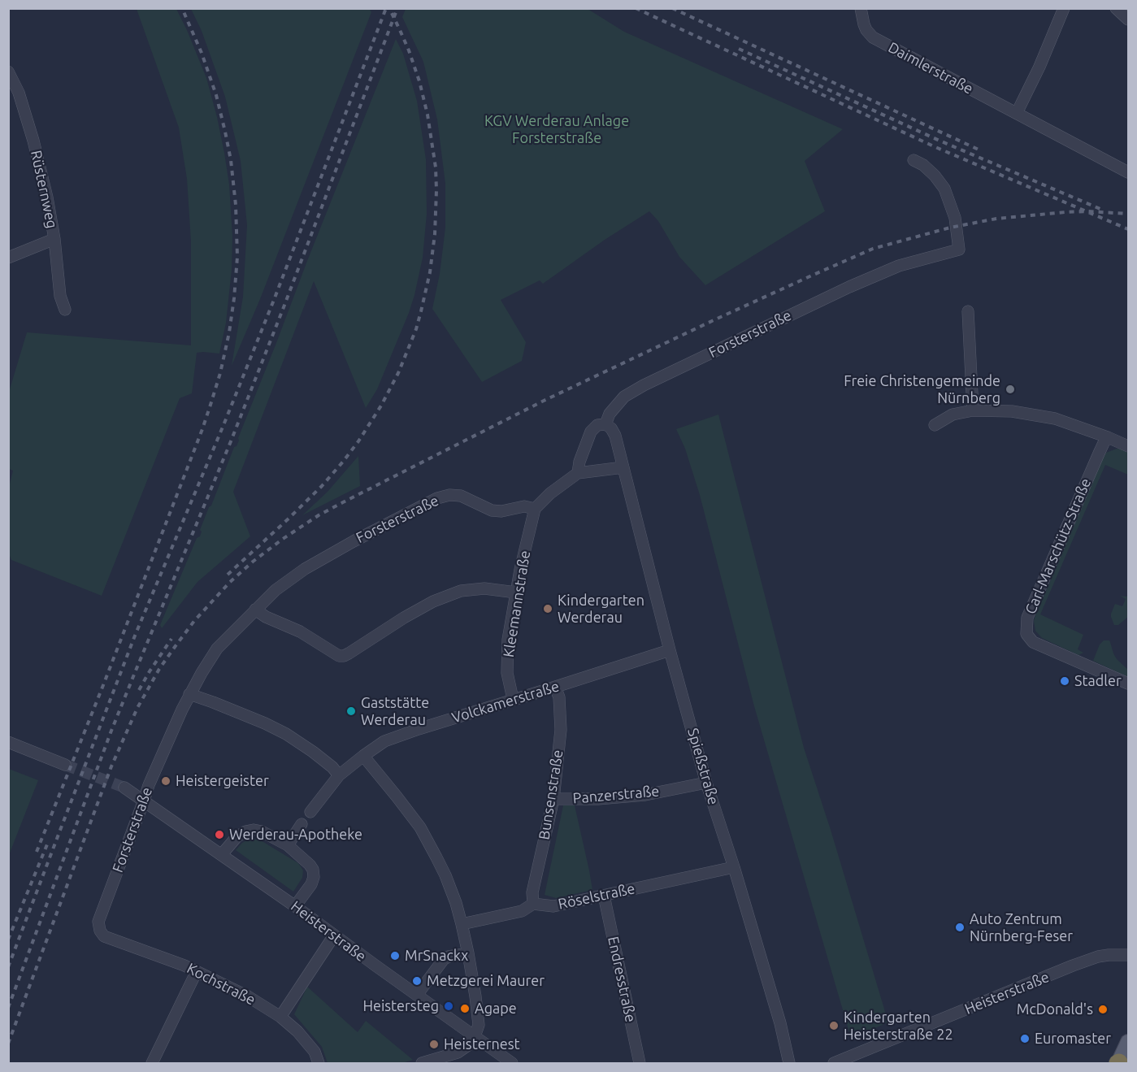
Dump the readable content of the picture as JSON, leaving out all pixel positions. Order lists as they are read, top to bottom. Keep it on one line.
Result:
{"streets":{"street":["Daimlerstraße","Rüsternweg","Forsterstraße","Carl-Marschütz-Straße","Kleemannstraße","Volckamerstraße","Spießstraße","Bunsenstraße","Panzerstraße","Röselstraße","Heisterstraße","Endresstraße","Kochstraße"]},"crossings":[["Forsterstraße","Kleemannstraße"],["Forsterstraße","Spießstraße"],["Forsterstraße","Heisterstraße"],["Forsterstraße","Kochstraße"],["Kleemannstraße","Volckamerstraße"],["Volckamerstraße","Spießstraße"],["Volckamerstraße","Bunsenstraße"],["Spießstraße","Panzerstraße"],["Spießstraße","Röselstraße"],["Bunsenstraße","Panzerstraße"],["Bunsenstraße","Röselstraße"],["Röselstraße","Endresstraße"]],"parks":["KGV Werderau Anlage Forsterstraße"],"places":["Freie Christengemeinde Nürnberg","Kindergarten Werderau","Stadler","Gaststätte Werderau","Heistergeister","Werderau-Apotheke","Auto Zentrum Nürnberg-Feser","MrSnackx","Metzgerei Maurer","Heistersteg","Agape","McDonald's","Kindergarten Heisterstraße 22","Euromaster","Heisternest"]}
